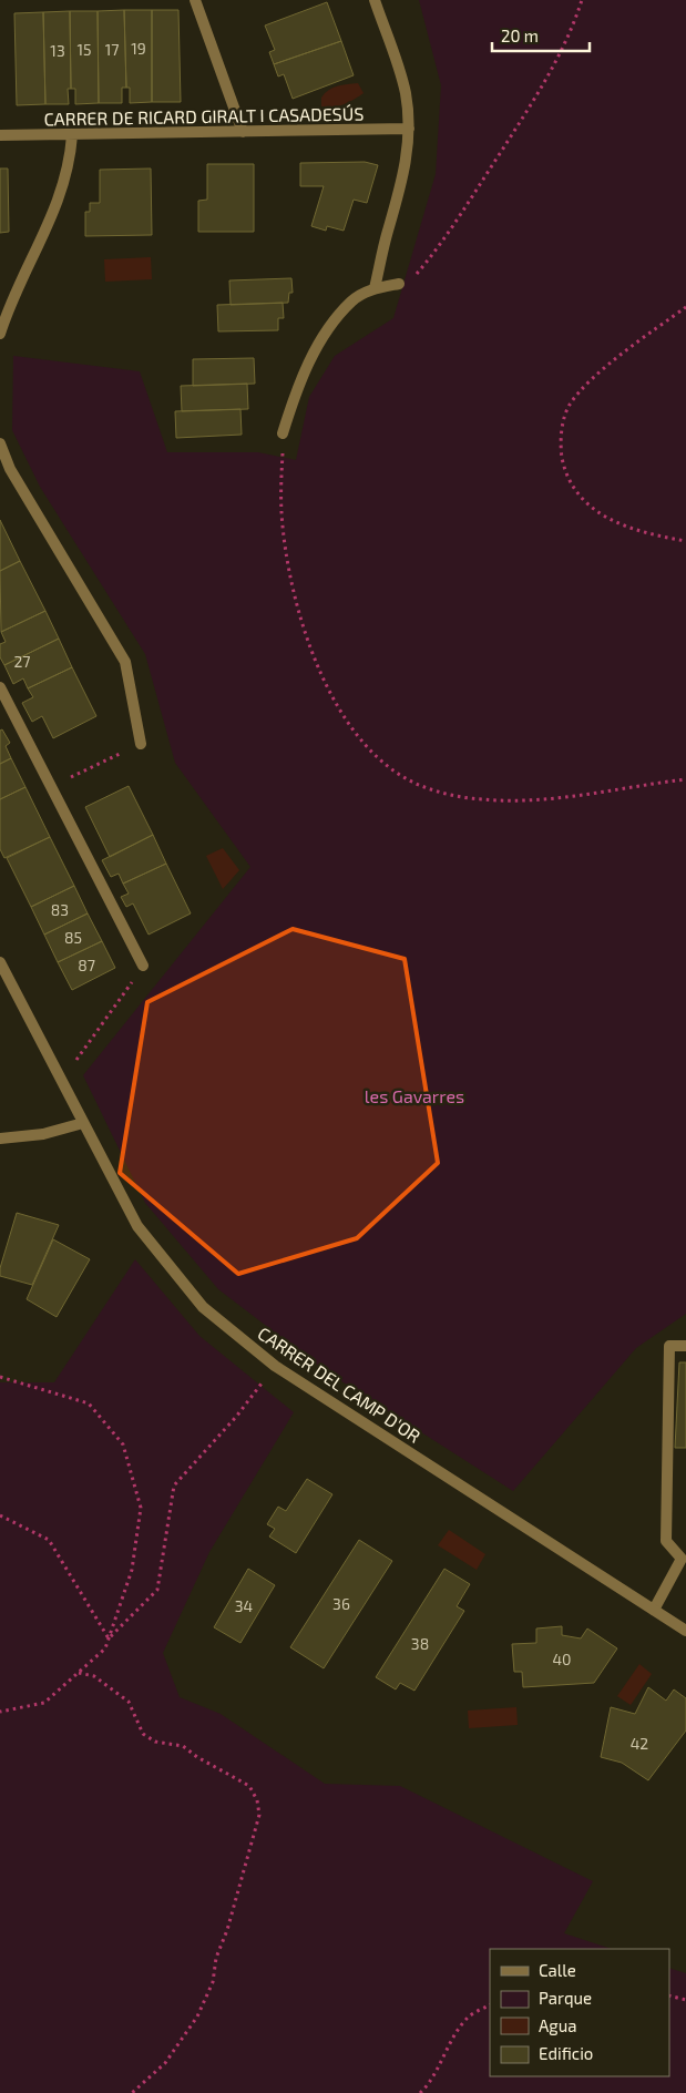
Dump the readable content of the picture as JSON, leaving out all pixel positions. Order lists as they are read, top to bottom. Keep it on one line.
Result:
{"streets":{"street":["CARRER DE RICARD GIRALT I CASADESÚS","CARRER DEL CAMP D'OR"]},"parks":["les Gavarres"],"house_numbers":["19","15","17","13","27","83","85","87","36","34","38","40","42"],"legend":["Calle","Parque","Agua","Edificio"],"scale_bar":"20 m"}
